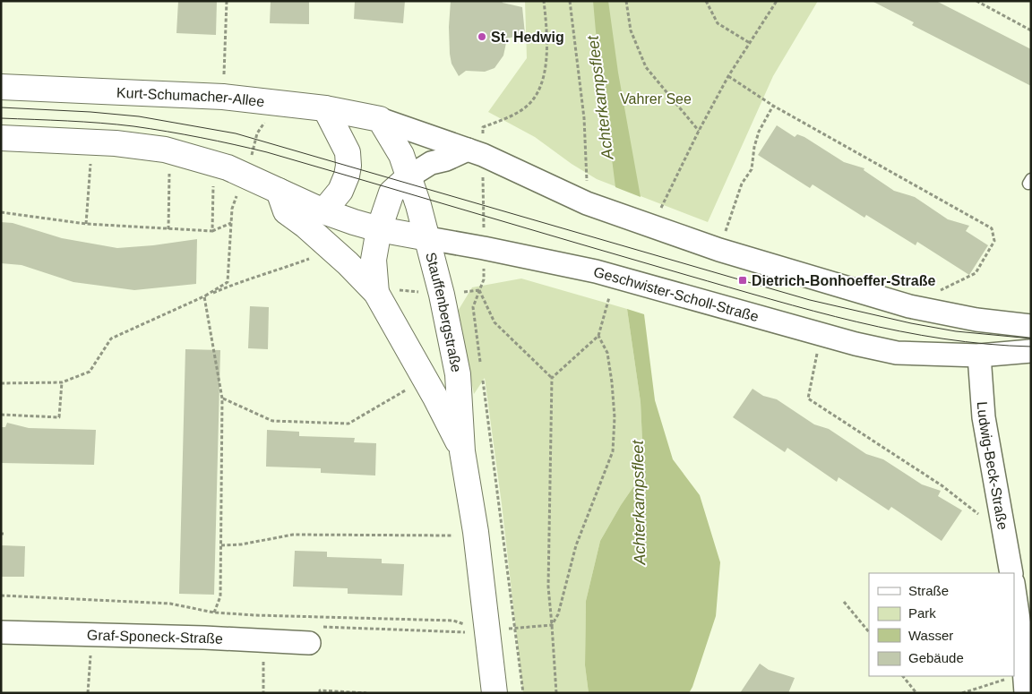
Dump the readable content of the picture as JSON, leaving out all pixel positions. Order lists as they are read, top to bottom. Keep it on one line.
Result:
{"streets":{"street":["Kurt-Schumacher-Allee","Geschwister-Scholl-Straße","Stauffenbergstraße","Ludwig-Beck-Straße","Graf-Sponeck-Straße"]},"crossings":[["Kurt-Schumacher-Allee","Geschwister-Scholl-Straße"],["Kurt-Schumacher-Allee","Stauffenbergstraße"],["Geschwister-Scholl-Straße","Stauffenbergstraße"],["Geschwister-Scholl-Straße","Ludwig-Beck-Straße"]],"water":["Achterkampsfleet"],"parks":["Vahrer See"],"places":{"other":["St. Hedwig"],"transit":["Dietrich-Bonhoeffer-Straße"]},"legend":["Straße","Park","Wasser","Gebäude"]}
